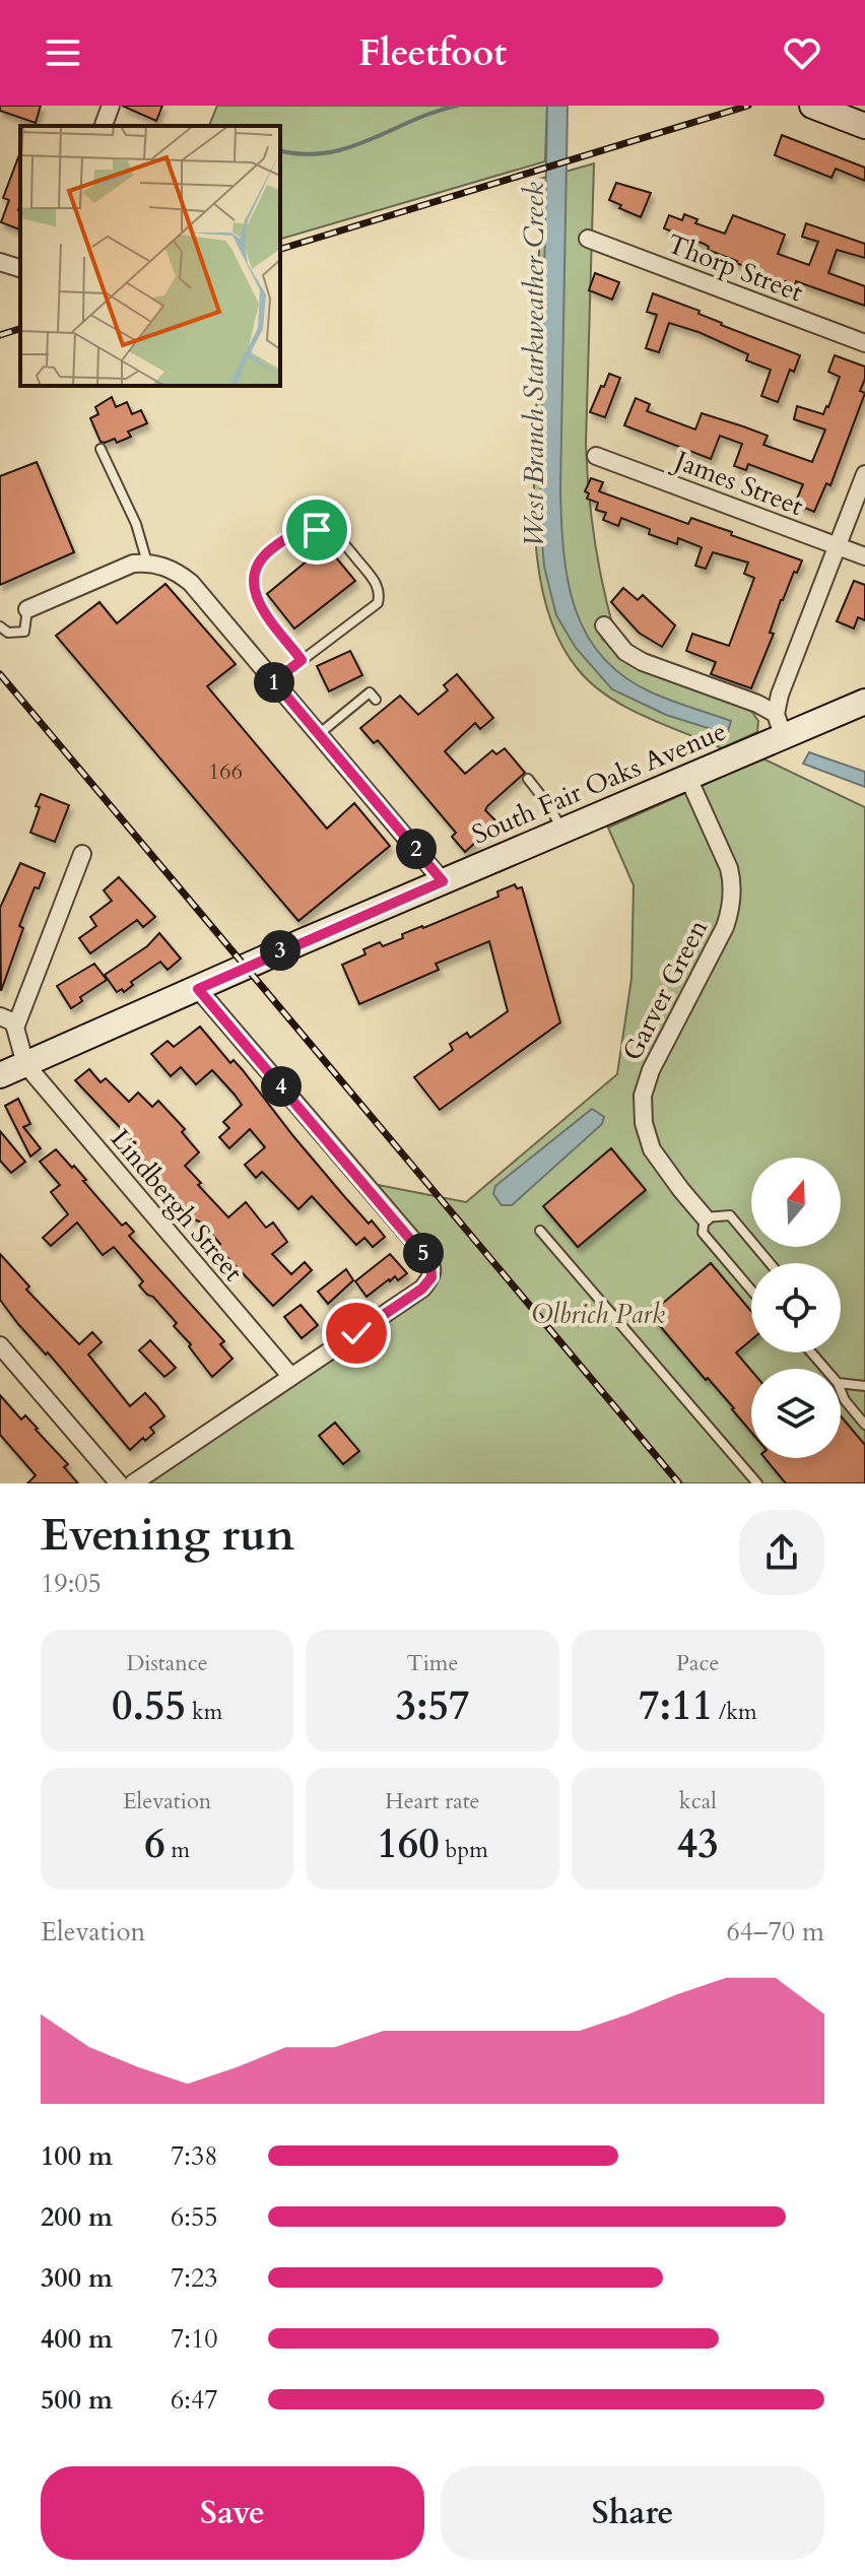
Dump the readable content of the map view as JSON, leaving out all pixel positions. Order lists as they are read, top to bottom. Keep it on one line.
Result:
{"streets":{"street":["Thorp Street","James Street","South Fair Oaks Avenue","Garver Green","Lindbergh Street"]},"crossings":[["South Fair Oaks Avenue","Garver Green"],["South Fair Oaks Avenue","Lindbergh Street"]],"water":["West Branch Starkweather Creek"],"parks":["Olbrich Park"],"house_numbers":["166"],"north":"top","page":{"header":"Fleetfoot","pins":["1","2","3","4","5"],"heading":["Evening run","19:05"],"stats":[["Distance","0.55 km"],["Time","3:57"],["Pace","7:11 /km"],["Elevation","6 m"],["Heart rate","160 bpm"],["kcal","43"]],"chart":["Elevation","64–70 m"],"list":[{"name":"100 m","note":"7:38"},{"name":"200 m","note":"6:55"},{"name":"300 m","note":"7:23"},{"name":"400 m","note":"7:10"},{"name":"500 m","note":"6:47"}],"buttons":["Save","Share"]}}
